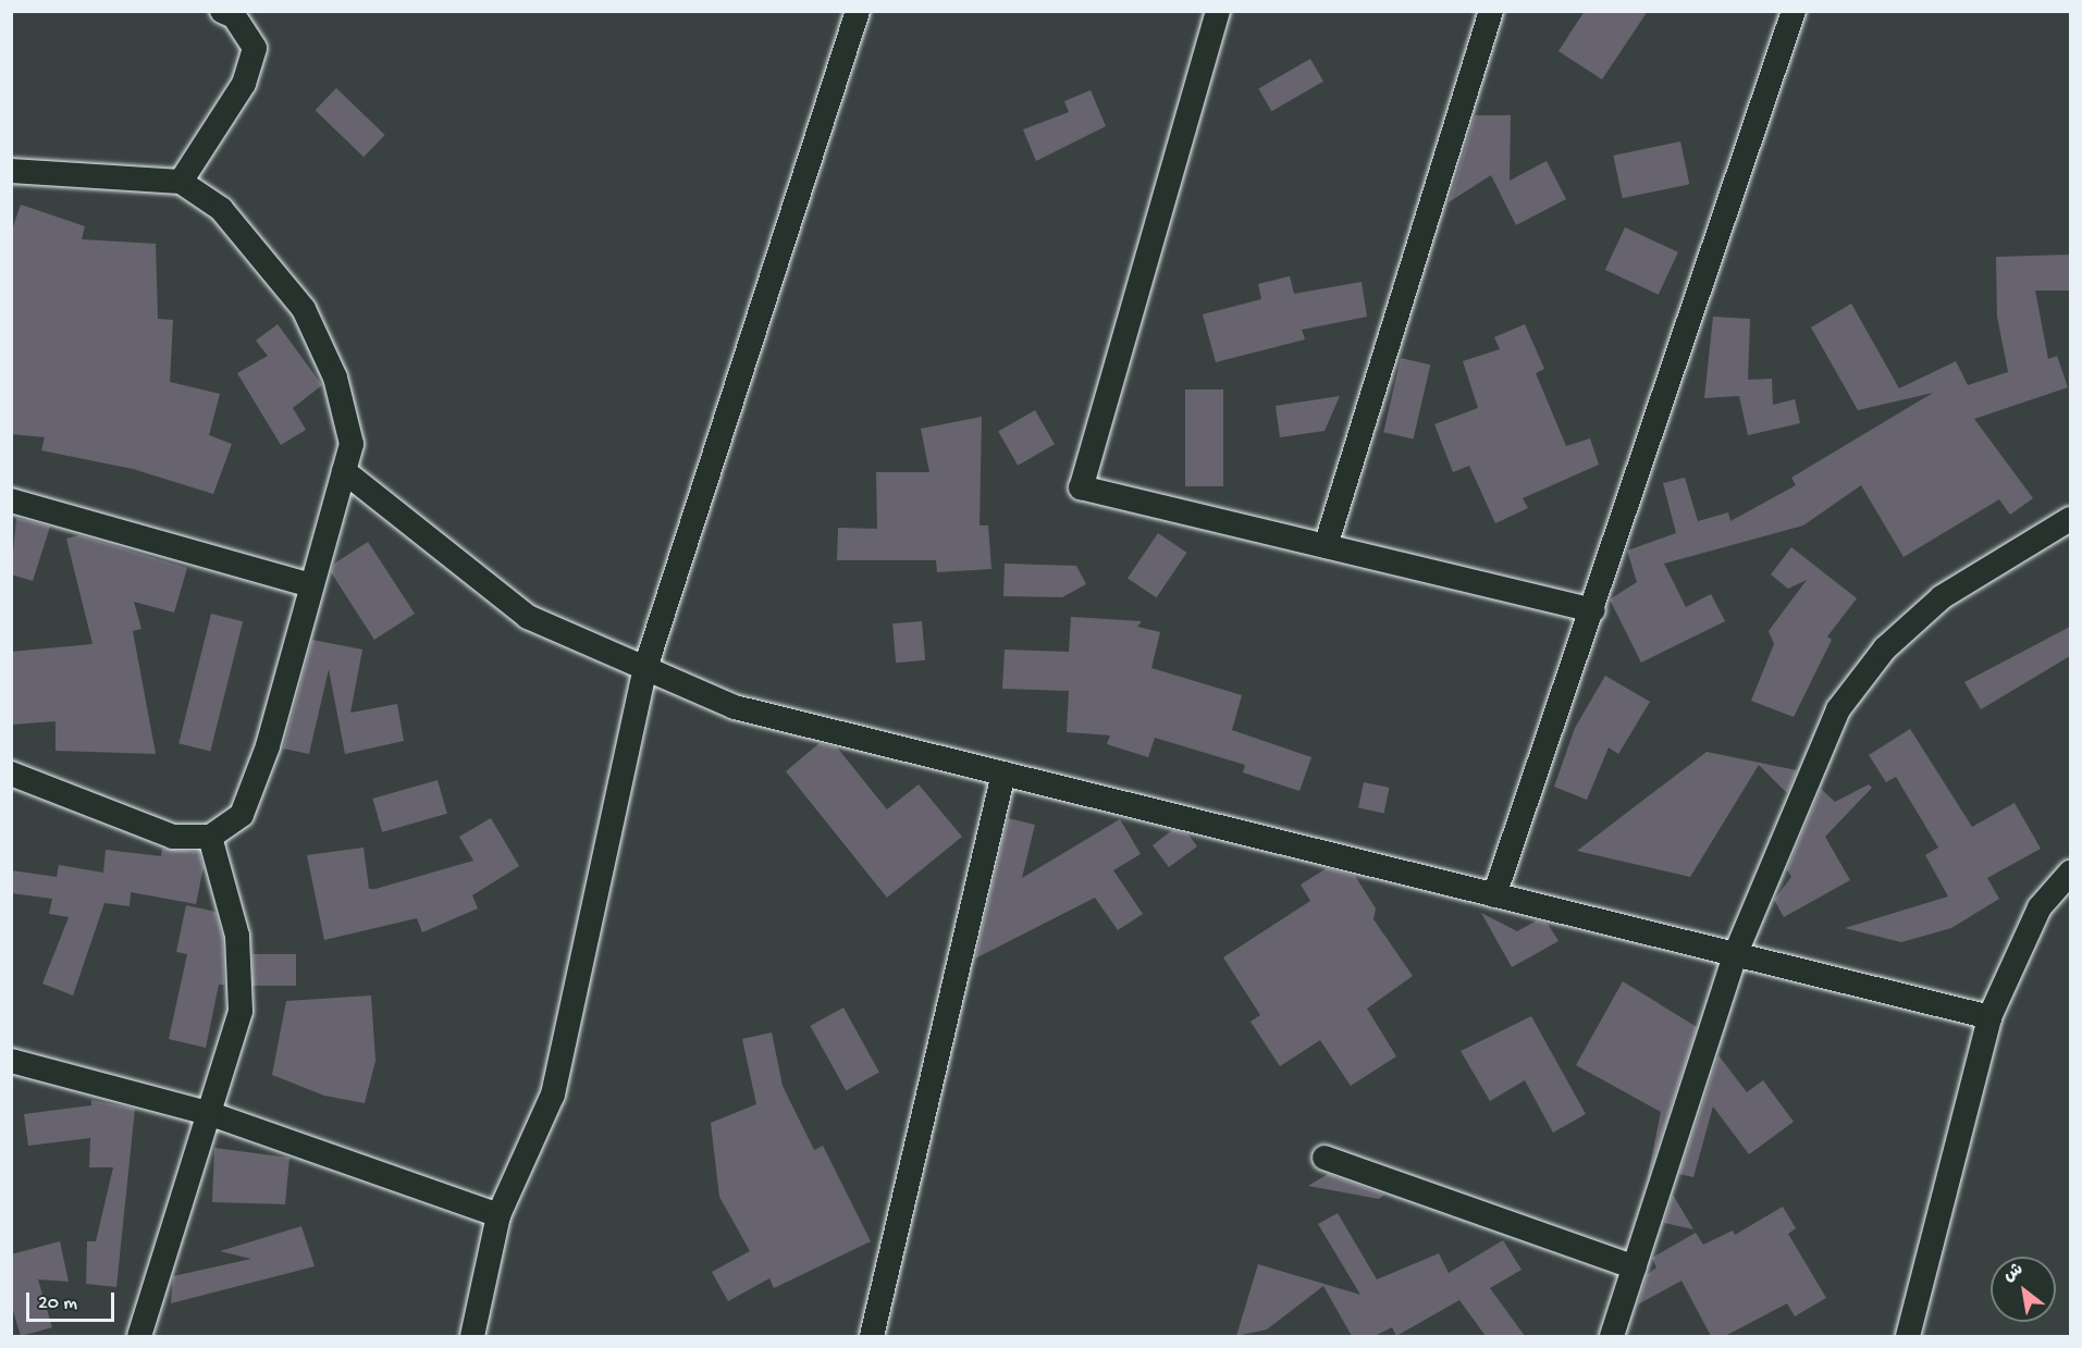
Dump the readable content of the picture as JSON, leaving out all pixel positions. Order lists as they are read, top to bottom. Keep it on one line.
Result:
{"scale_bar":"20 m","north":"top left"}
